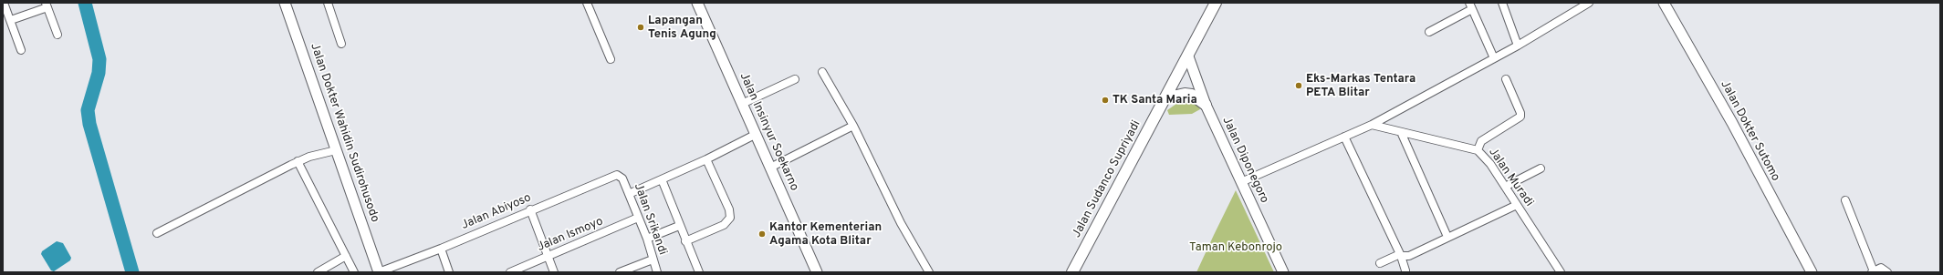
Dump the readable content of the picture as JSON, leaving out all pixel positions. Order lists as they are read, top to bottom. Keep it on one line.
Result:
{"streets":{"main road":["Jalan Dokter Sutomo","Jalan Insinyur Soekarno","Jalan Dokter Wahidin Sudirohusodo","Jalan Diponegoro","Jalan Sudanco Supriyadi"],"street":["Jalan Muradi","Jalan Abiyoso","Jalan Srikandi","Jalan Ismoyo"]},"crossings":[["Jalan Dokter Wahidin Sudirohusodo","Jalan Abiyoso"],["Jalan Diponegoro","Jalan Sudanco Supriyadi"],["Jalan Abiyoso","Jalan Srikandi"],["Jalan Srikandi","Jalan Ismoyo"]],"parks":["Taman Kebonrojo"],"places":["Lapangan Tenis Agung","Eks-Markas Tentara PETA Blitar","TK Santa Maria","Kantor Kementerian Agama Kota Blitar"]}
